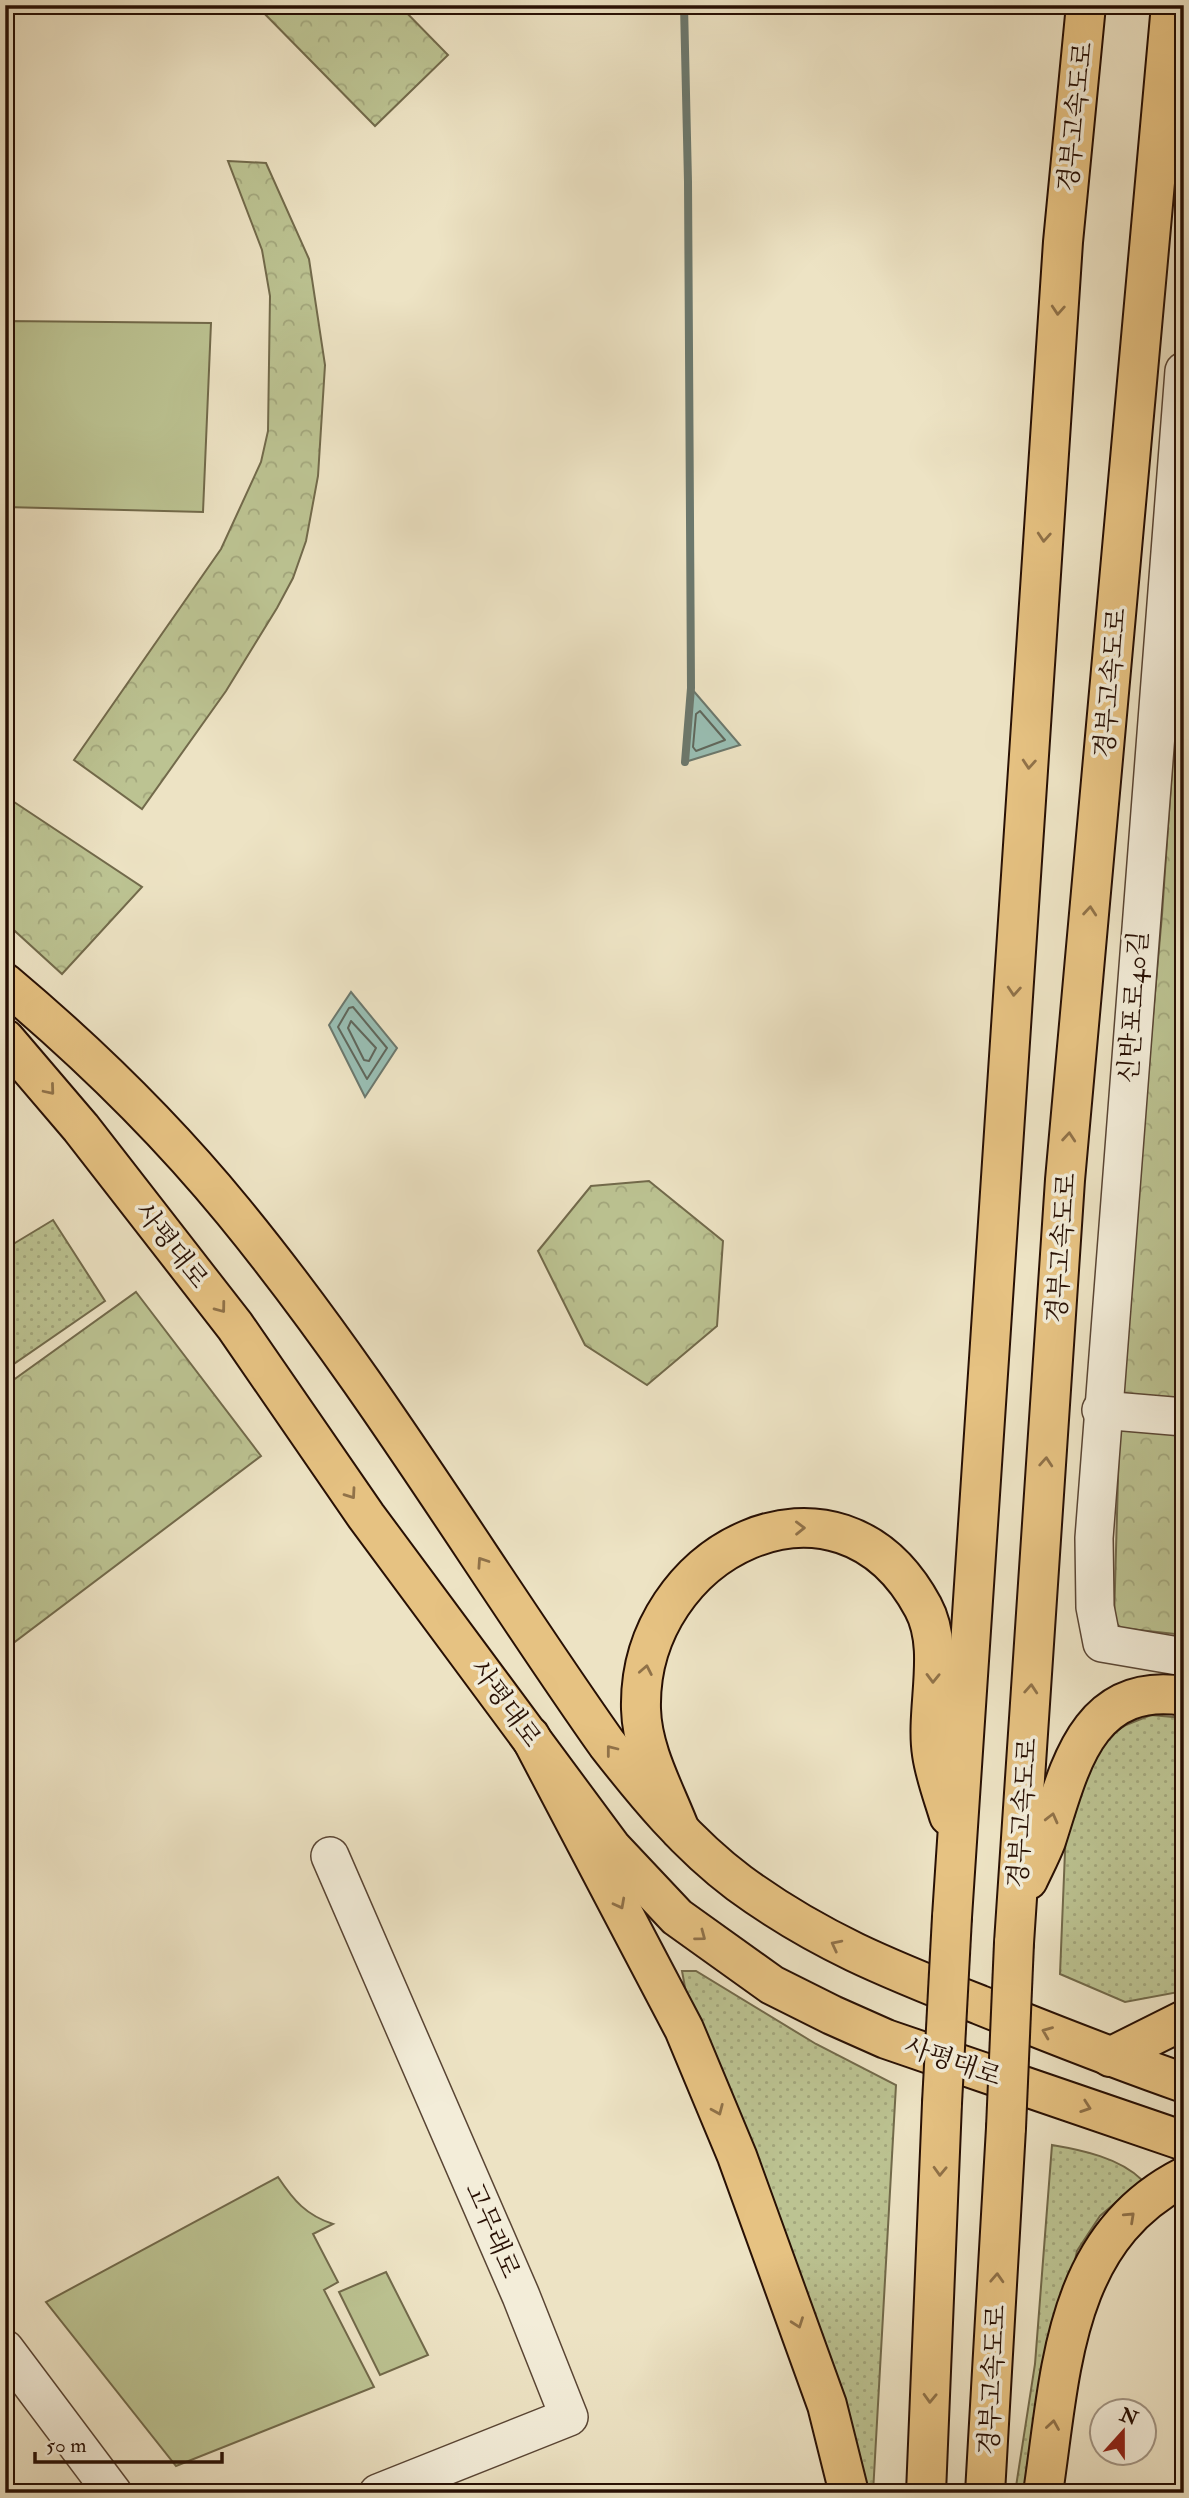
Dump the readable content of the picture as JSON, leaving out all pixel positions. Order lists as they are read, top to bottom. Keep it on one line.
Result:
{"streets":{"main road":["경부고속도로","사평대로"],"street":["신반포로40길","고무래로"]},"scale_bar":"50 m","north":"top"}
